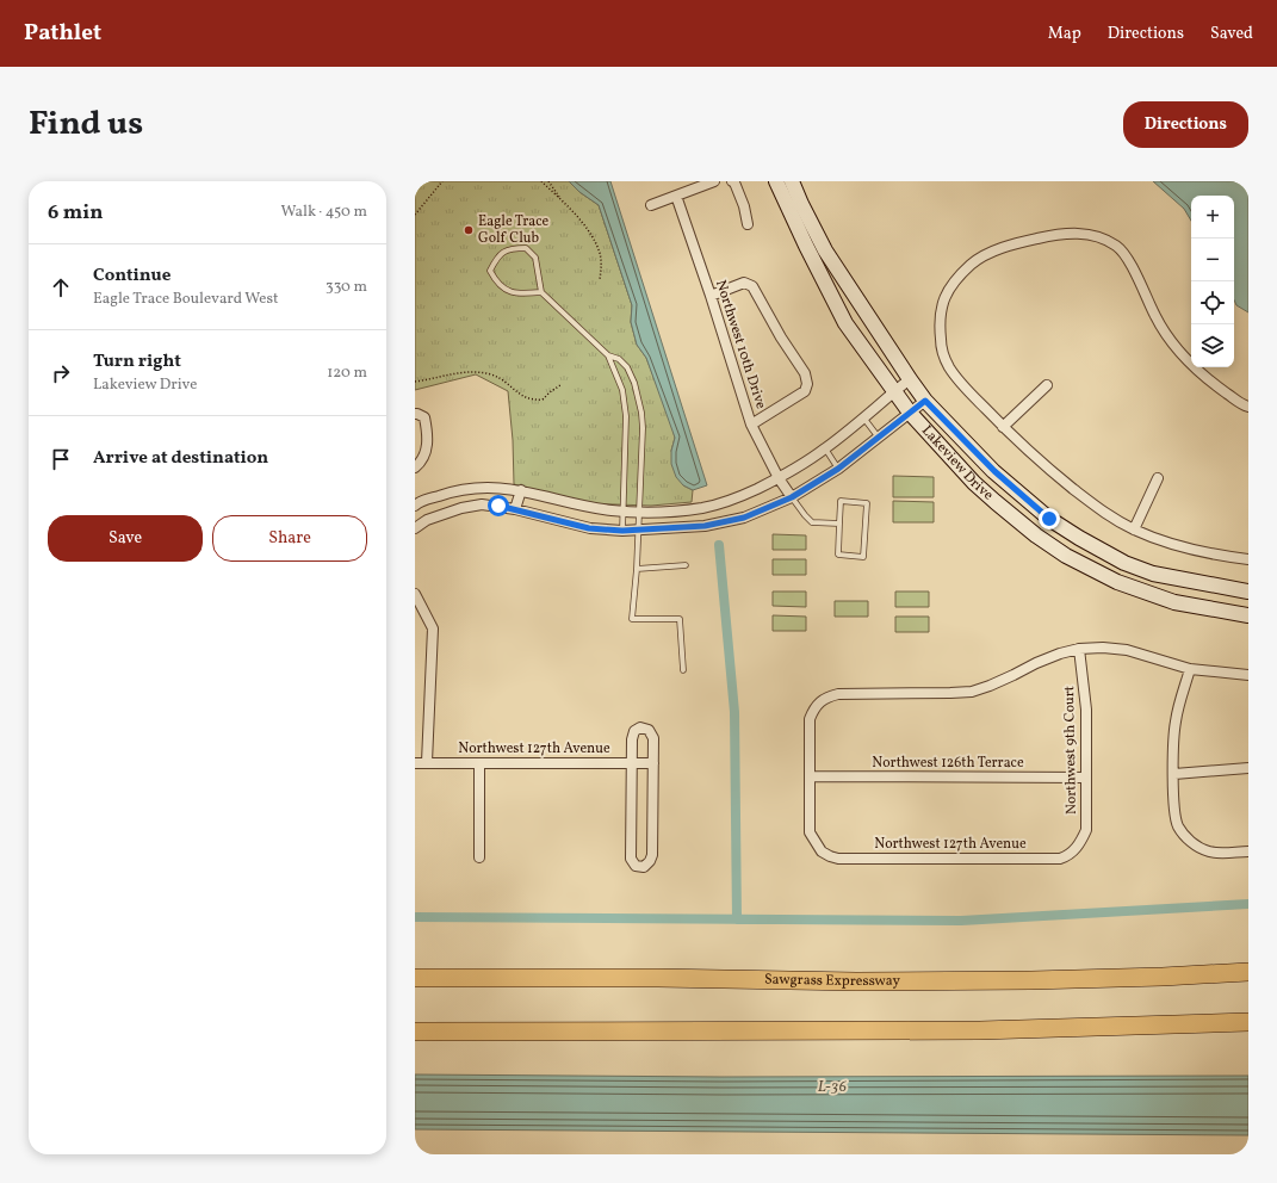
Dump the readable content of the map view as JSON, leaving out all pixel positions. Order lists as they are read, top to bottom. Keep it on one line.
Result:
{"streets":{"highway":["Sawgrass Expressway"],"street":["Northwest 10th Drive","Lakeview Drive","Northwest 127th Avenue","Northwest 9th Court","Northwest 126th Terrace"]},"crossings":[["Northwest 127th Avenue","Northwest 9th Court"],["Northwest 127th Avenue","Northwest 126th Terrace"],["Northwest 9th Court","Northwest 126th Terrace"]],"water":["L-36"],"places":["Eagle Trace Golf Club"],"page":{"header":"Pathlet","nav":["Map","Directions","Saved"],"title":"Find us","buttons":["Directions",["Save","Share"]],"heading":["6 min","Walk · 450 m"],"map_buttons":["+","−"],"list":[["Continue","Eagle Trace Boulevard West","330 m"],["Turn right","Lakeview Drive","120 m"],"Arrive at destination"]}}
